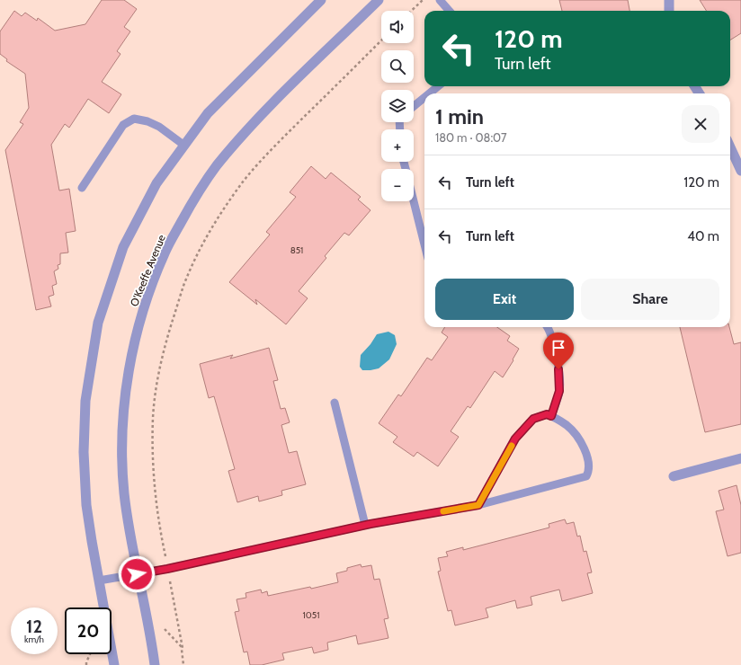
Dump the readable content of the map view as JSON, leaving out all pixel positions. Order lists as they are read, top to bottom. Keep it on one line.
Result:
{"streets":{"street":["O'Keeffe Avenue"]},"house_numbers":["851","1051"],"page":{"map_buttons":["+","−"],"turn":["120 m","Turn left"],"heading":["1 min","180 m · 08:07"],"list":[{"name":"Turn left","value":"120 m"},{"name":"Turn left","value":"40 m"}],"buttons":["Exit","Share"],"speed":"12 km/h","limit":"20"}}
